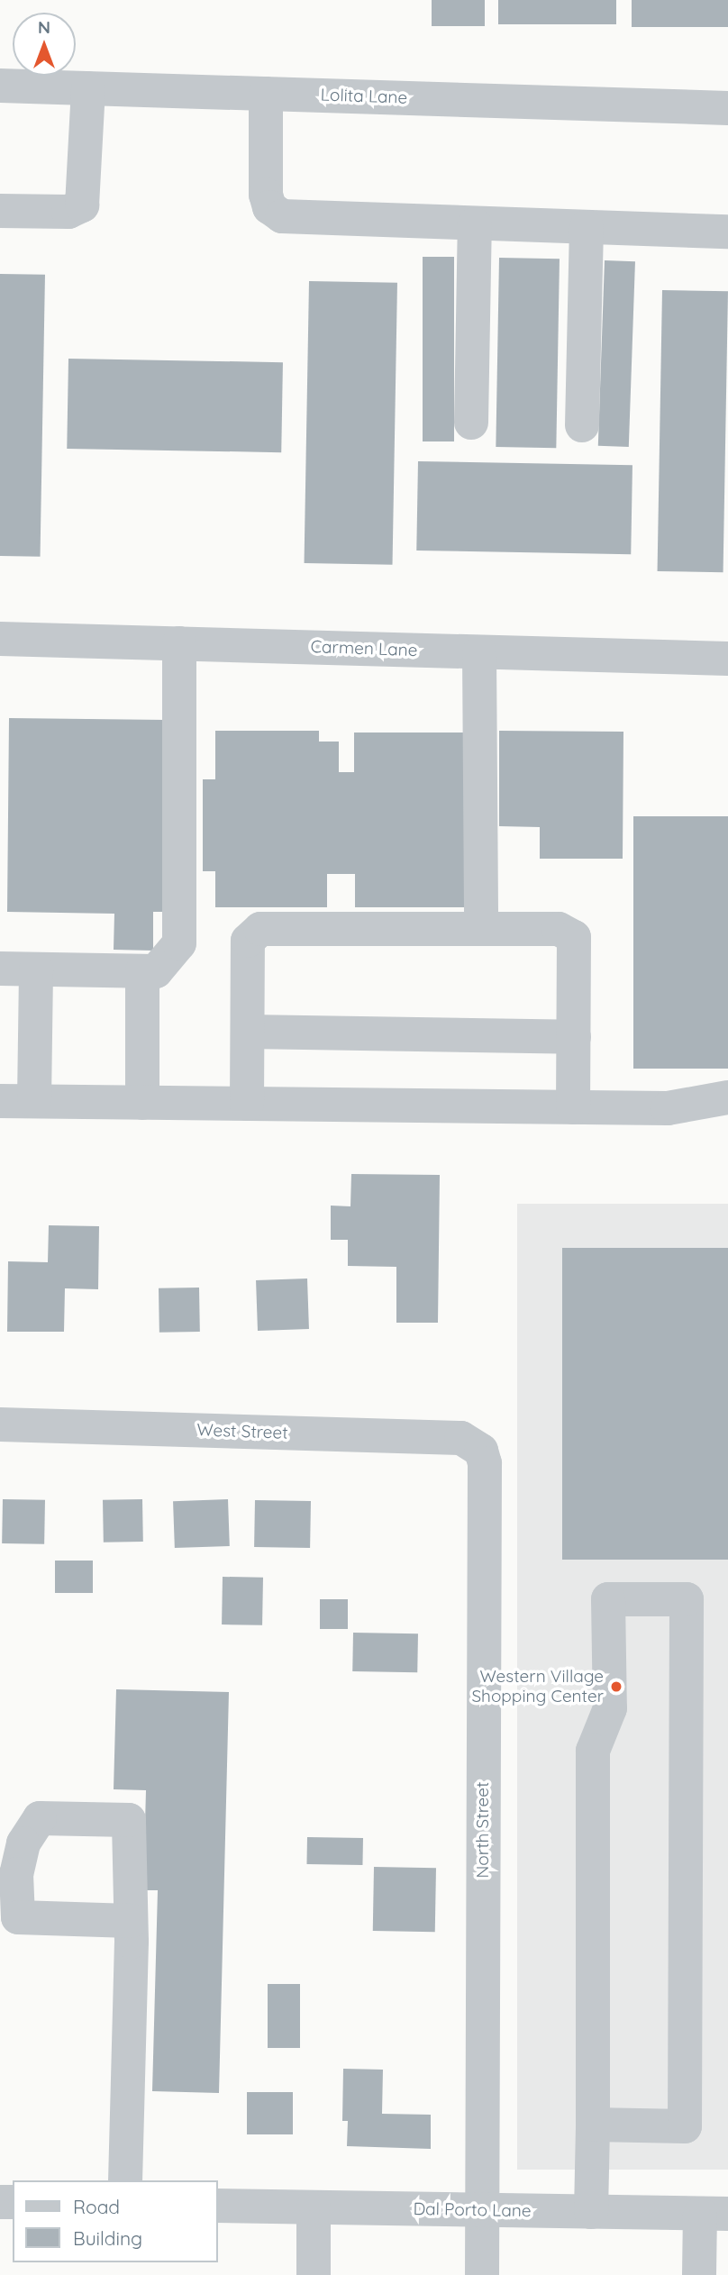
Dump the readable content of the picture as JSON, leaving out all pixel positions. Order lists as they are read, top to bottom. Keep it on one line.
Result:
{"streets":{"street":["Lolita Lane","Carmen Lane","West Street","North Street","Dal Porto Lane"]},"crossings":[["West Street","North Street"],["North Street","Dal Porto Lane"]],"places":["Western Village Shopping Center"],"legend":["Road","Building"],"north":"top"}
